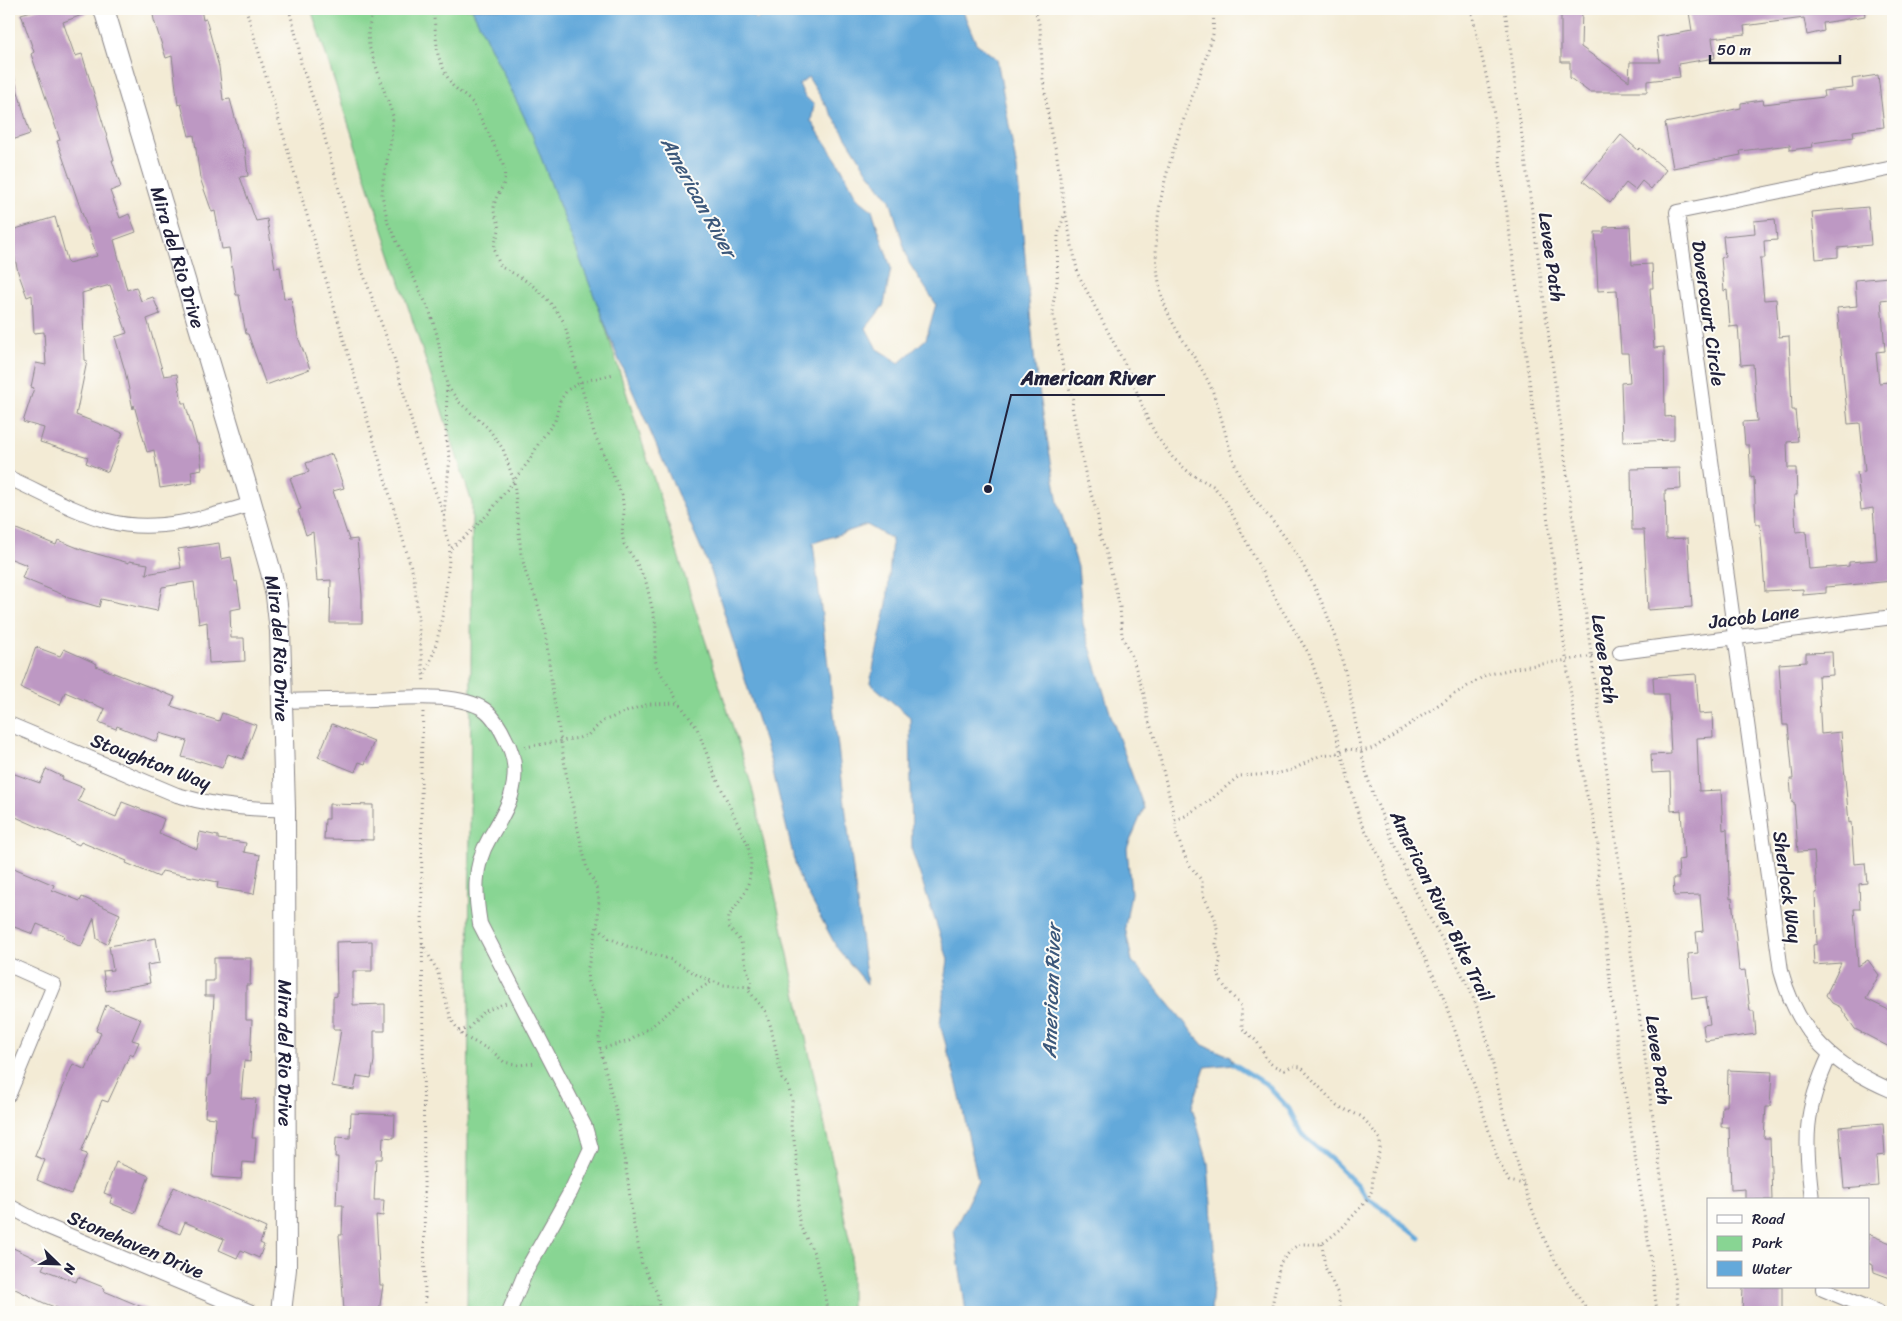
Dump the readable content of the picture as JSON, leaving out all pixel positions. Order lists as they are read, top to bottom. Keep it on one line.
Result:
{"streets":{"street":["Mira del Rio Drive","Dovercourt Circle","Jacob Lane","Stoughton Way","Sherlock Way","Stonehaven Drive"],"path":["Levee Path","American River Bike Trail"]},"crossings":[["Mira del Rio Drive","Stoughton Way"],["Dovercourt Circle","Jacob Lane"],["Dovercourt Circle","Sherlock Way"],["Jacob Lane","Sherlock Way"]],"water":["American River"],"places":["American River"],"legend":["Road","Park","Water"],"scale_bar":"50 m","north":"bottom right"}
